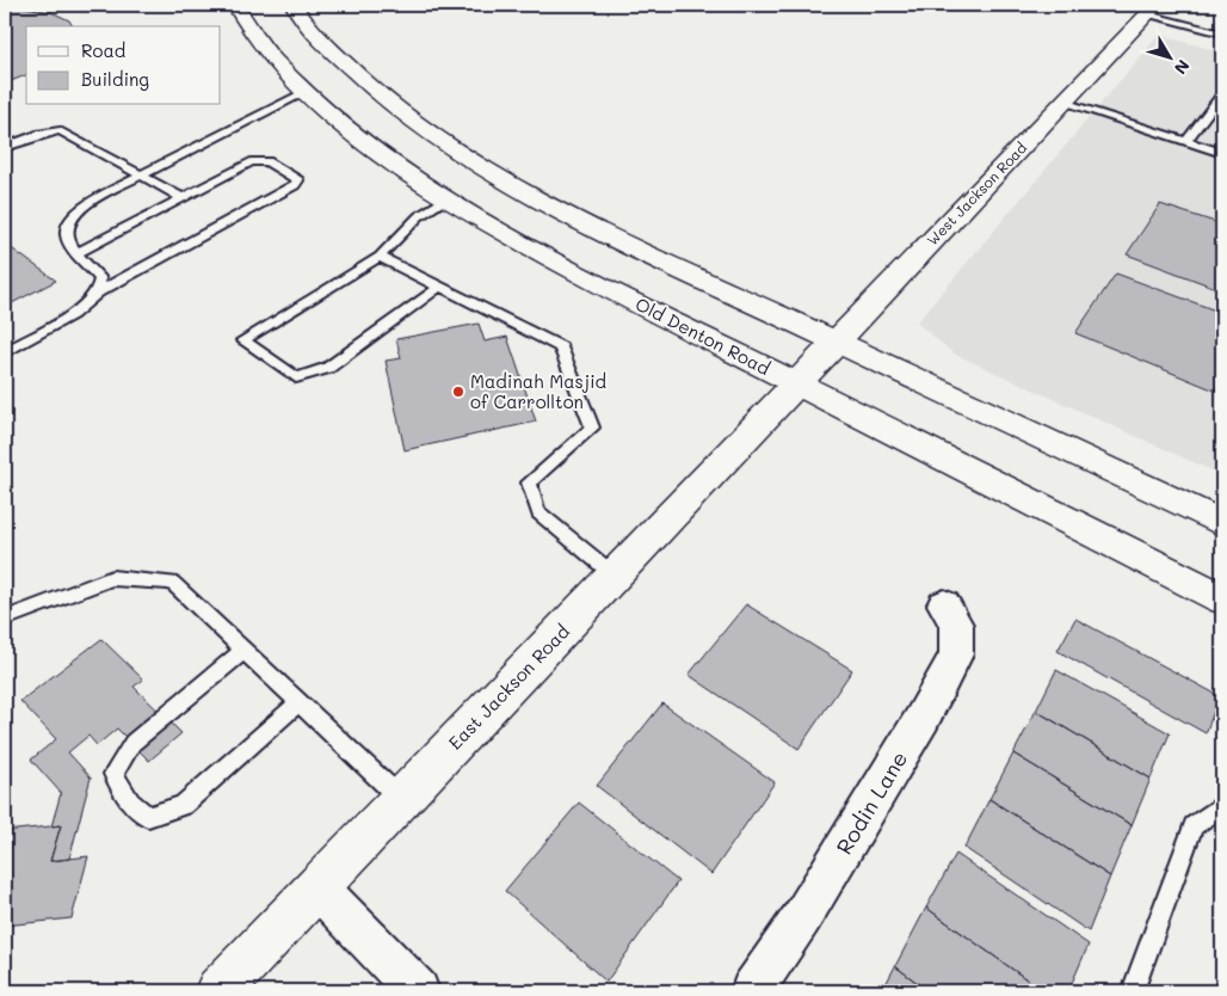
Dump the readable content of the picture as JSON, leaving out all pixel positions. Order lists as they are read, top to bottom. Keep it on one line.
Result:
{"streets":{"main road":["West Jackson Road","Old Denton Road","East Jackson Road"],"street":["Rodin Lane"]},"crossings":[["West Jackson Road","Old Denton Road"],["West Jackson Road","East Jackson Road"],["Old Denton Road","East Jackson Road"]],"places":["Madinah Masjid of Carrollton"],"legend":["Road","Building"],"north":"bottom right"}
